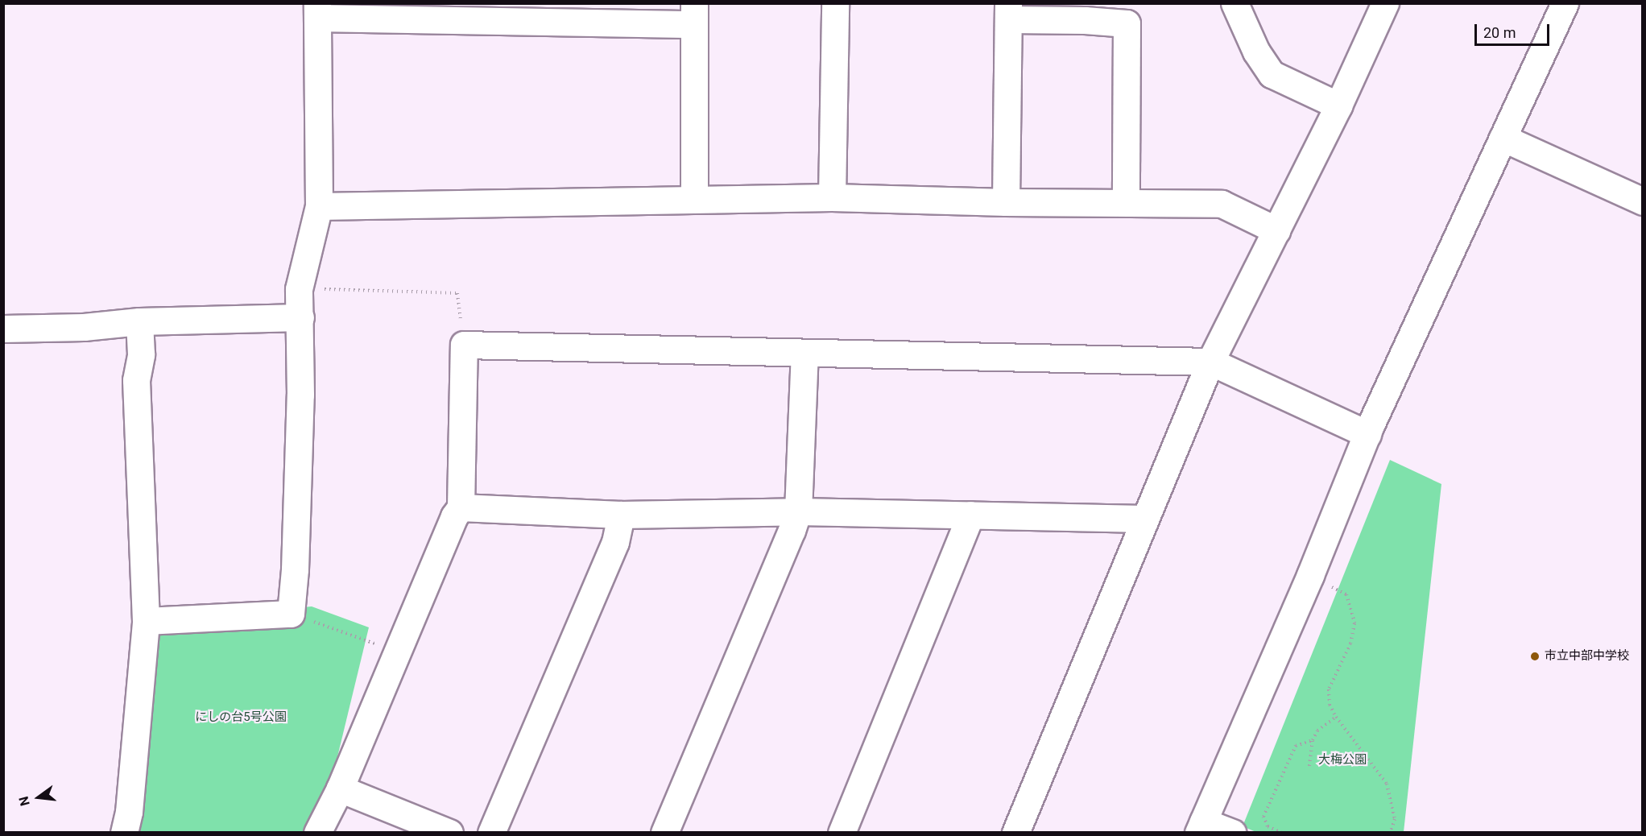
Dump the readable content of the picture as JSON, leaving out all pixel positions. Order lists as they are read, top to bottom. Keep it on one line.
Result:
{"parks":["にしの台5号公園","大梅公園"],"places":["市立中部中学校"],"scale_bar":"20 m","north":"left"}
